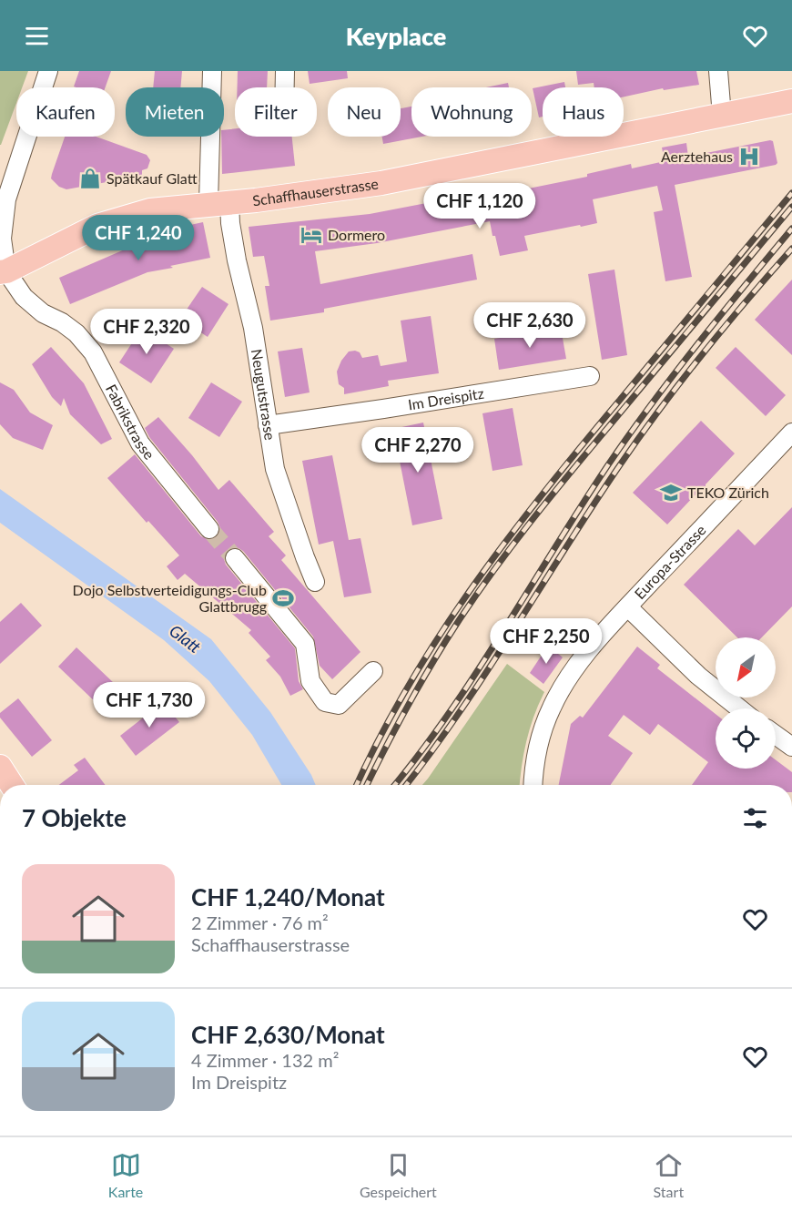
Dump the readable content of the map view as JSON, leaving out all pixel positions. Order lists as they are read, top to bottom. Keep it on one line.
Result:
{"streets":{"main road":["Schaffhauserstrasse"],"street":["Neugutstrasse","Im Dreispitz","Fabrikstrasse","Europa-Strasse"]},"crossings":[["Schaffhauserstrasse","Neugutstrasse"],["Schaffhauserstrasse","Fabrikstrasse"],["Neugutstrasse","Im Dreispitz"]],"water":["Glatt"],"places":{"hospital":["Aerztehaus"],"shop":["Spätkauf Glatt"],"hotel":["Dormero"],"school or university":["TEKO Zürich"],"sports":["Dojo Selbstverteidigungs-Club Glattbrugg"]},"north":"bottom left","page":{"header":"Keyplace","chip":["Kaufen","Mieten","Filter","Neu","Wohnung","Haus"],"price":["CHF 1,120","CHF 1,240","CHF 2,630","CHF 2,320","CHF 2,270","CHF 2,250","CHF 1,730"],"heading":"7 Objekte","list":[{"name":"CHF 1,240/Monat","note":"2 Zimmer · 76 m² · Schaffhauserstrasse"},{"name":"CHF 2,630/Monat","note":"4 Zimmer · 132 m² · Im Dreispitz"}],"tabs":["Karte","Gespeichert","Start"]}}
